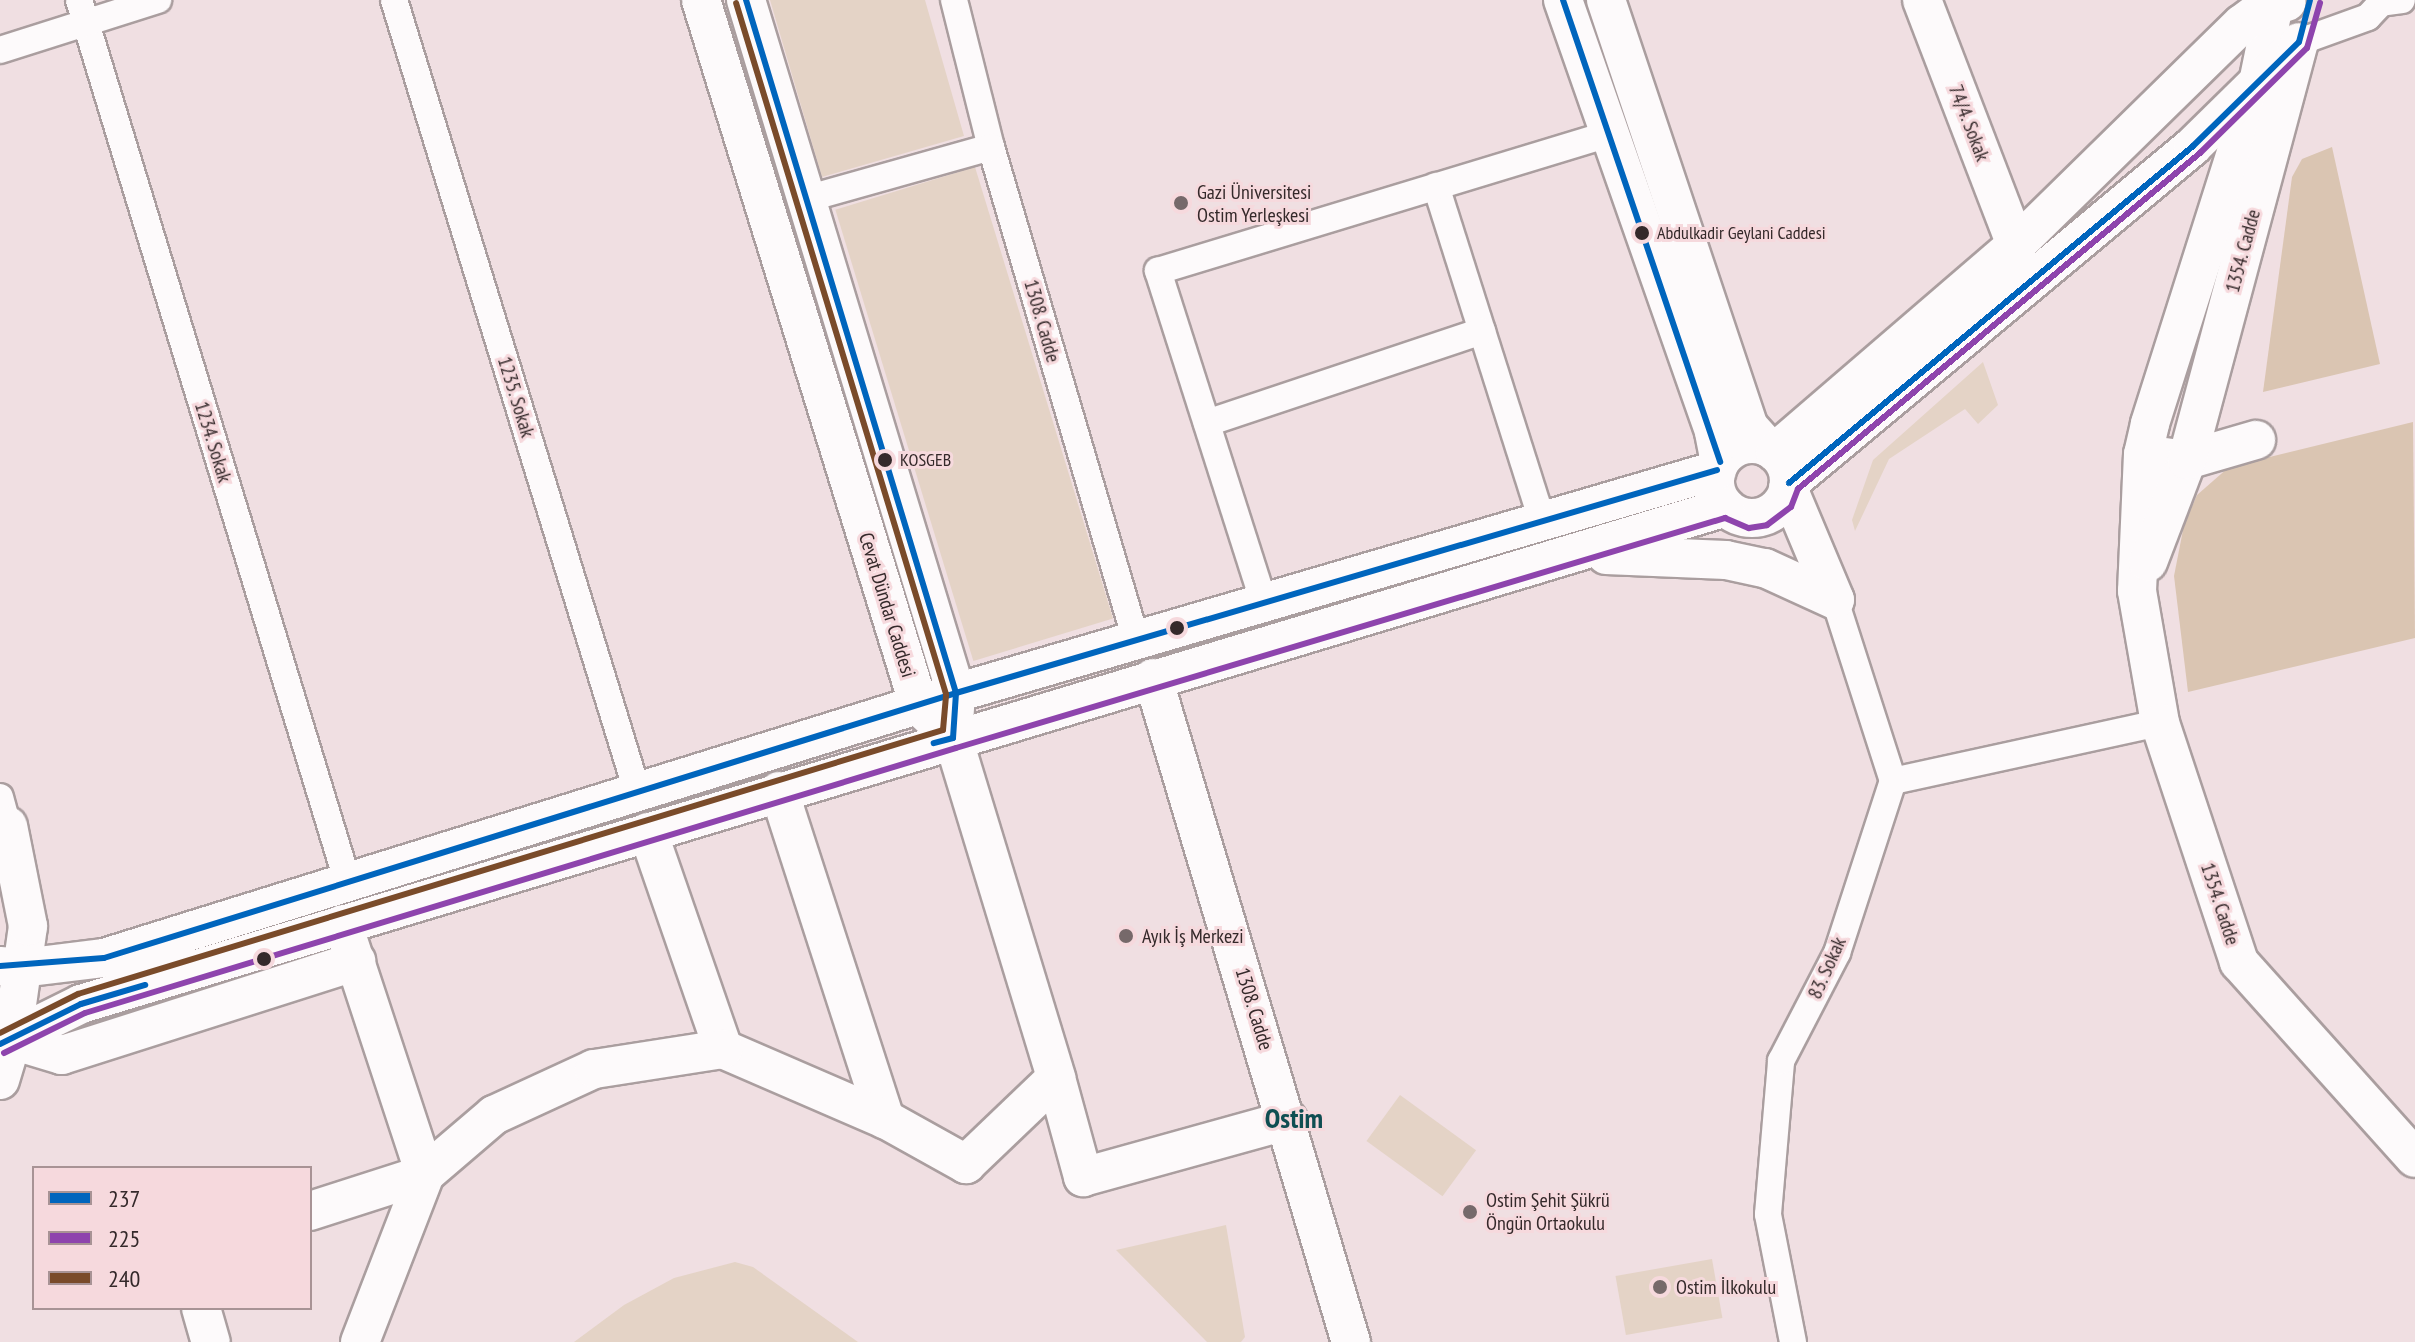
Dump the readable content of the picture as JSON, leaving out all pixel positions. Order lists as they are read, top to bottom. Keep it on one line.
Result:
{"streets":{"main road":["74/4. Sokak","1354. Cadde","1308. Cadde","Cevat Dündar Caddesi"],"street":["1235. Sokak","1234. Sokak","83. Sokak"]},"districts":["Ostim"],"places":["Gazi Üniversitesi Ostim Yerleşkesi","Abdulkadir Geylani Caddesi","KOSGEB","Ayık İş Merkezi","Ostim Şehit Şükrü Öngün Ortaokulu","Ostim İlkokulu"],"lines":["transit line 237","transit line 225","transit line 240"],"legend":["237","225","240"]}
